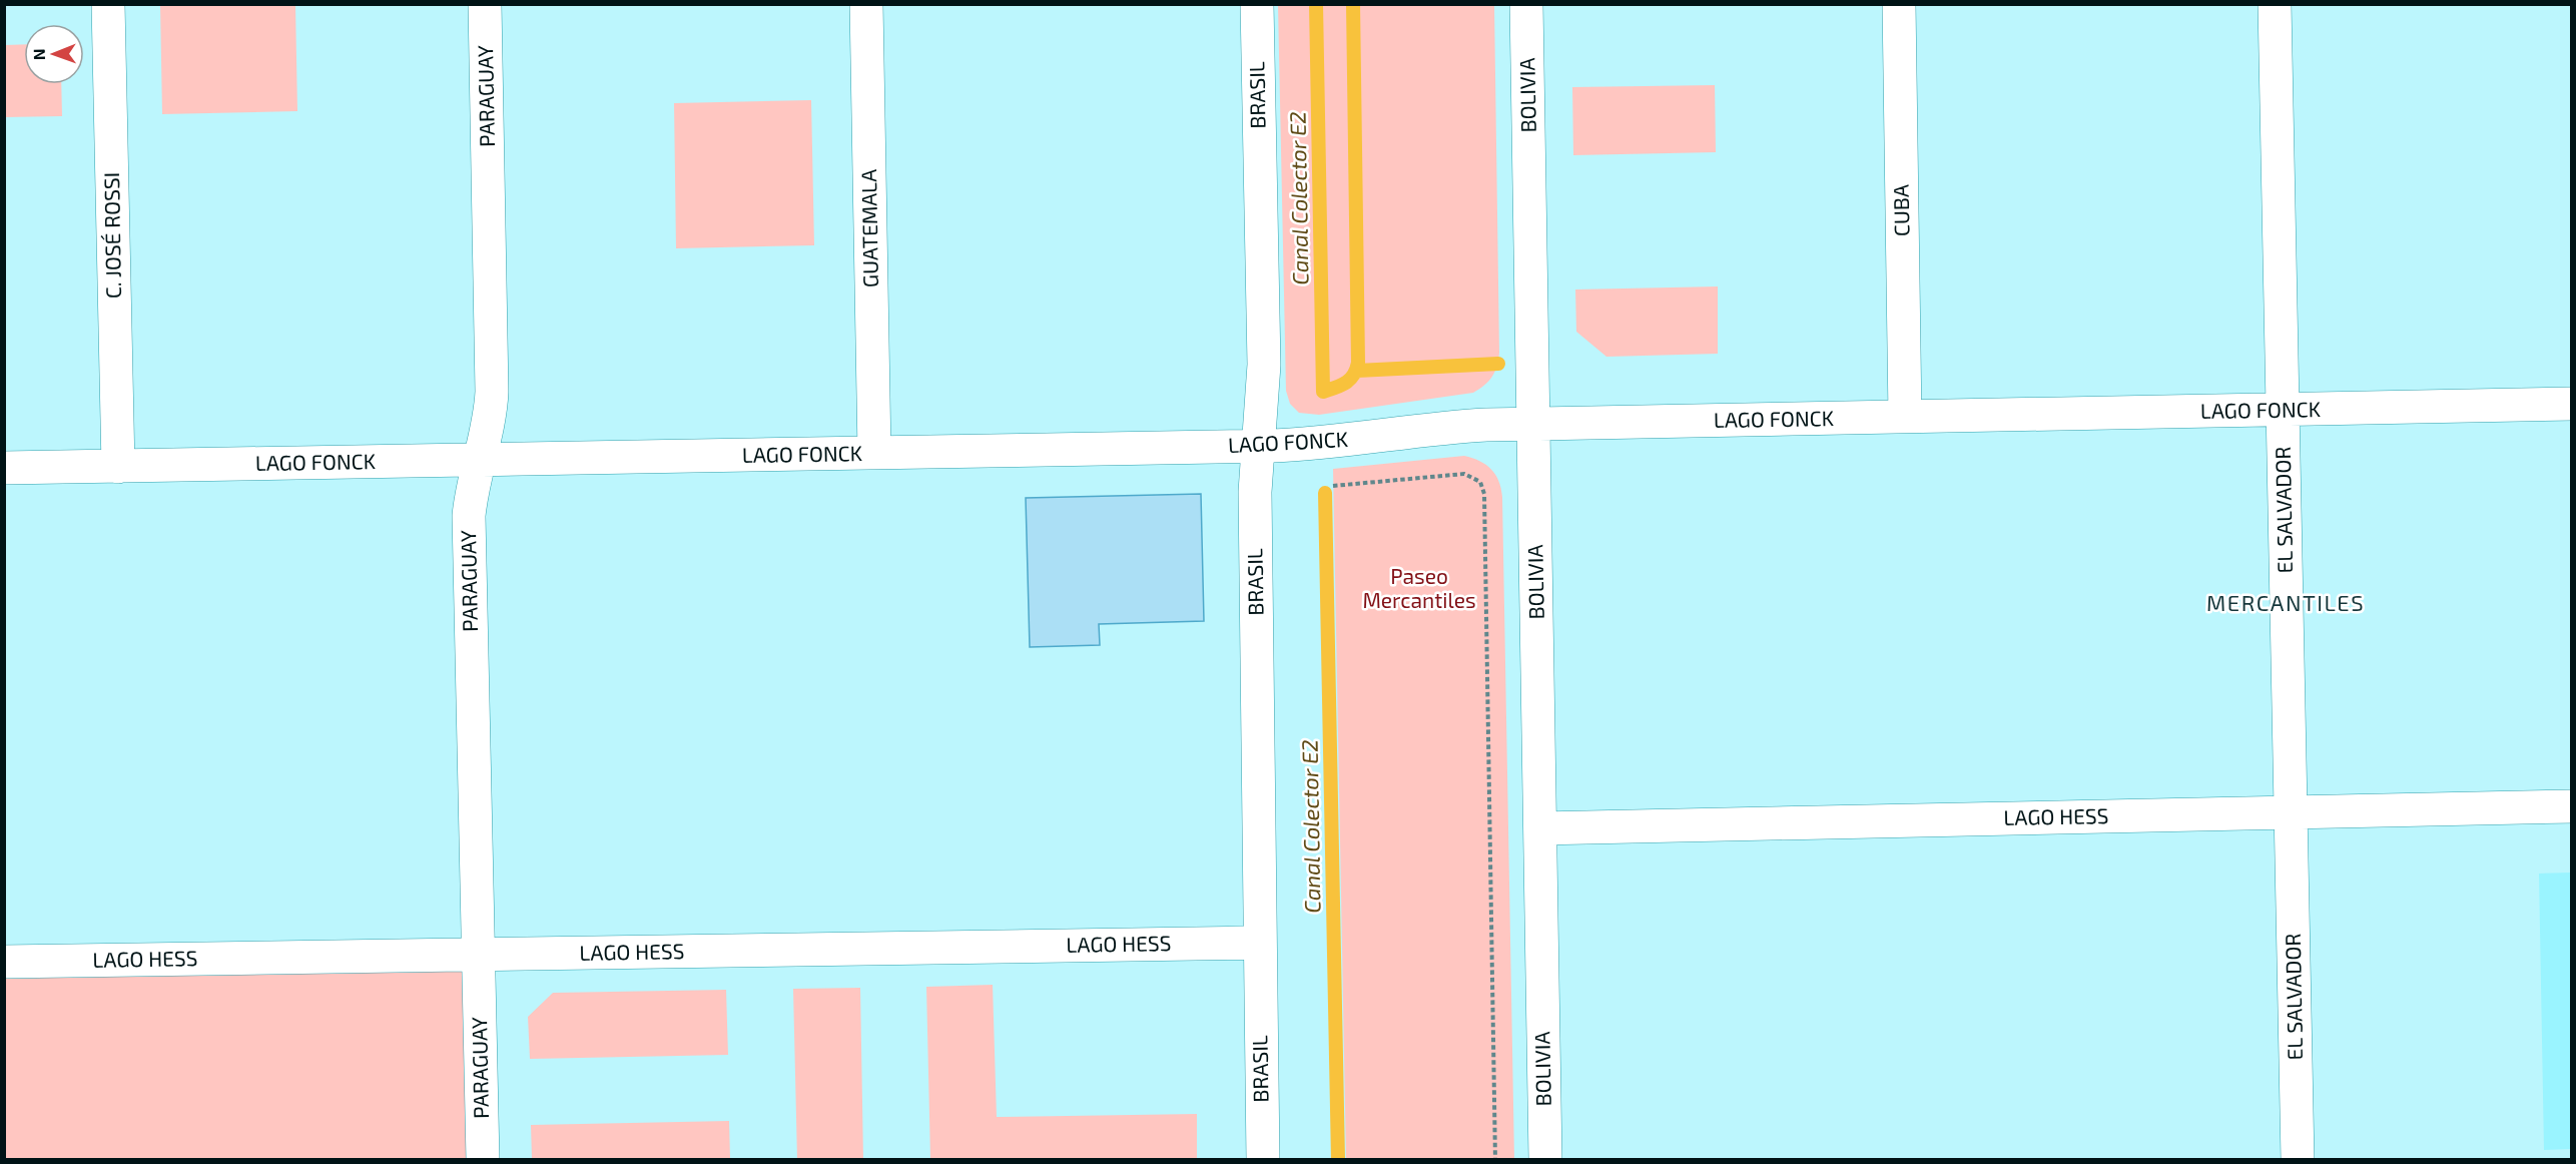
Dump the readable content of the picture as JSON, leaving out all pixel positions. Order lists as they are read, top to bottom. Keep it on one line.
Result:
{"streets":{"street":["BRASIL","BOLIVIA","PARAGUAY","CUBA","GUATEMALA","C. JOSÉ ROSSI","LAGO FONCK","EL SALVADOR","LAGO HESS"]},"crossings":[["BRASIL","LAGO FONCK"],["BRASIL","LAGO HESS"],["BOLIVIA","LAGO FONCK"],["BOLIVIA","LAGO HESS"],["PARAGUAY","LAGO FONCK"],["PARAGUAY","LAGO HESS"],["CUBA","LAGO FONCK"],["GUATEMALA","LAGO FONCK"],["C. JOSÉ ROSSI","LAGO FONCK"],["LAGO FONCK","EL SALVADOR"],["EL SALVADOR","LAGO HESS"]],"districts":["MERCANTILES"],"water":["Canal Colector E2"],"parks":["Paseo Mercantiles"],"north":"left"}
